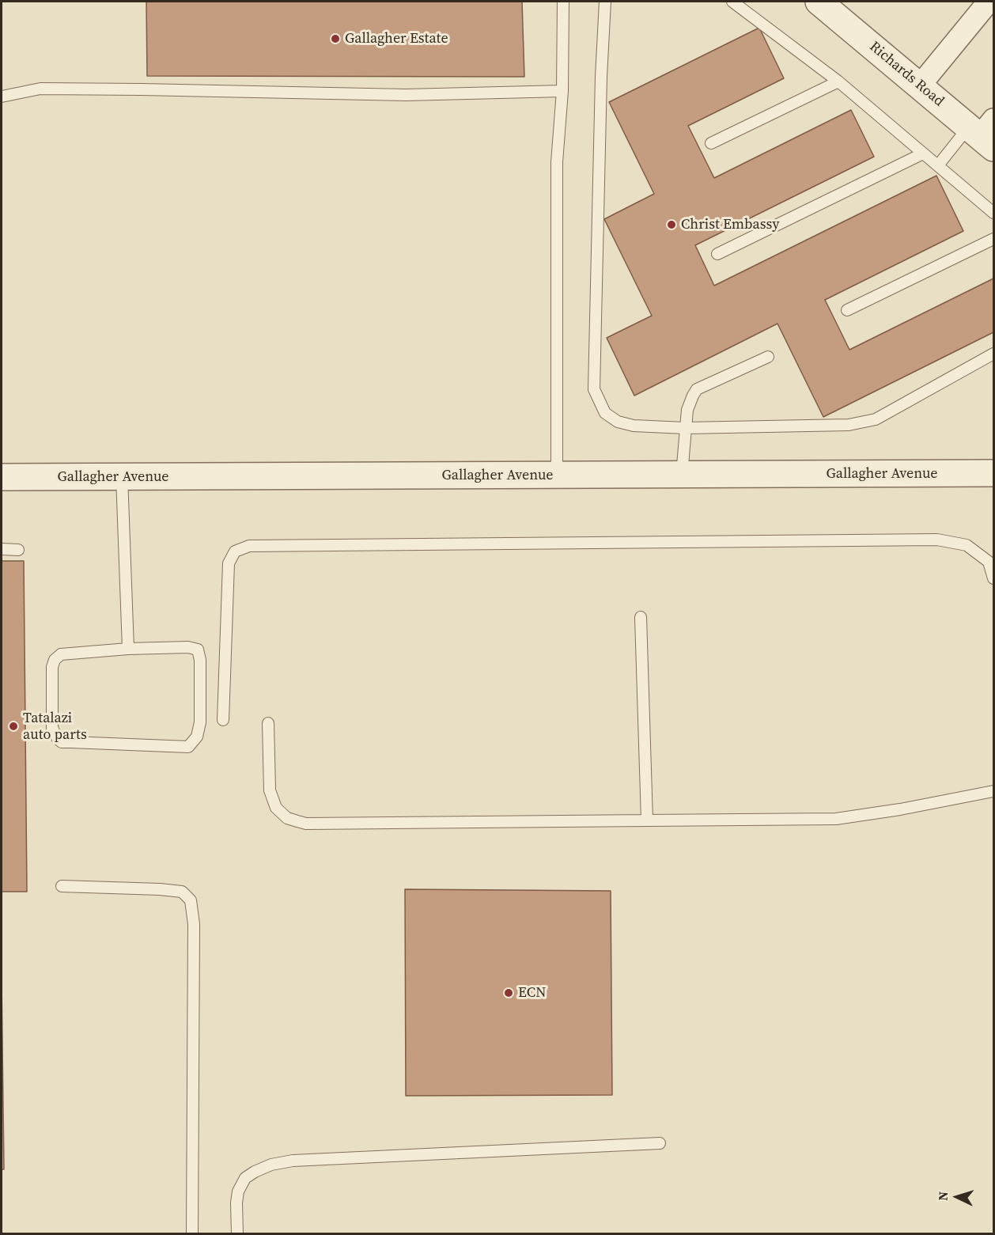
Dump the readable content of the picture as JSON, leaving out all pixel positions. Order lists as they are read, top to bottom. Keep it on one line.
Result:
{"streets":{"street":["Richards Road","Gallagher Avenue"]},"places":["Gallagher Estate","Christ Embassy","Tatalazi auto parts","ECN"],"north":"left"}
